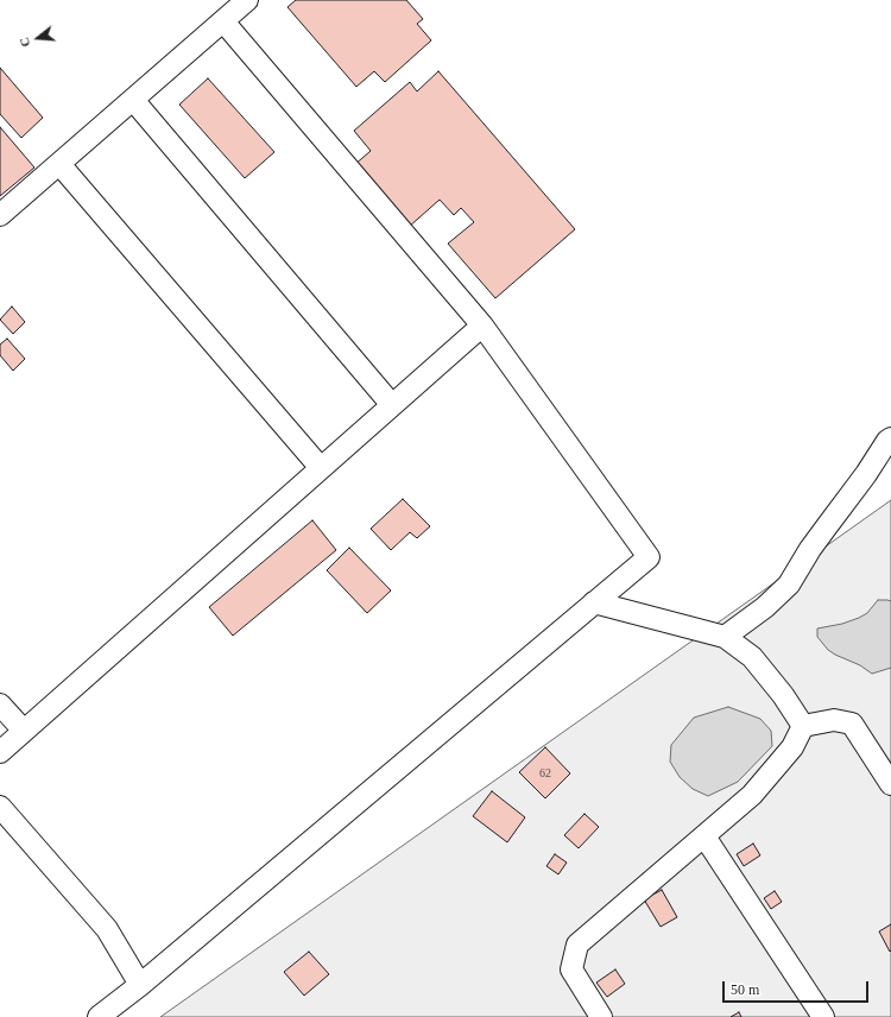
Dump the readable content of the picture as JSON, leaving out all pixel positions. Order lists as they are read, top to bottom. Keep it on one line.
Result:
{"house_numbers":["62"],"scale_bar":"50 m","north":"left"}
